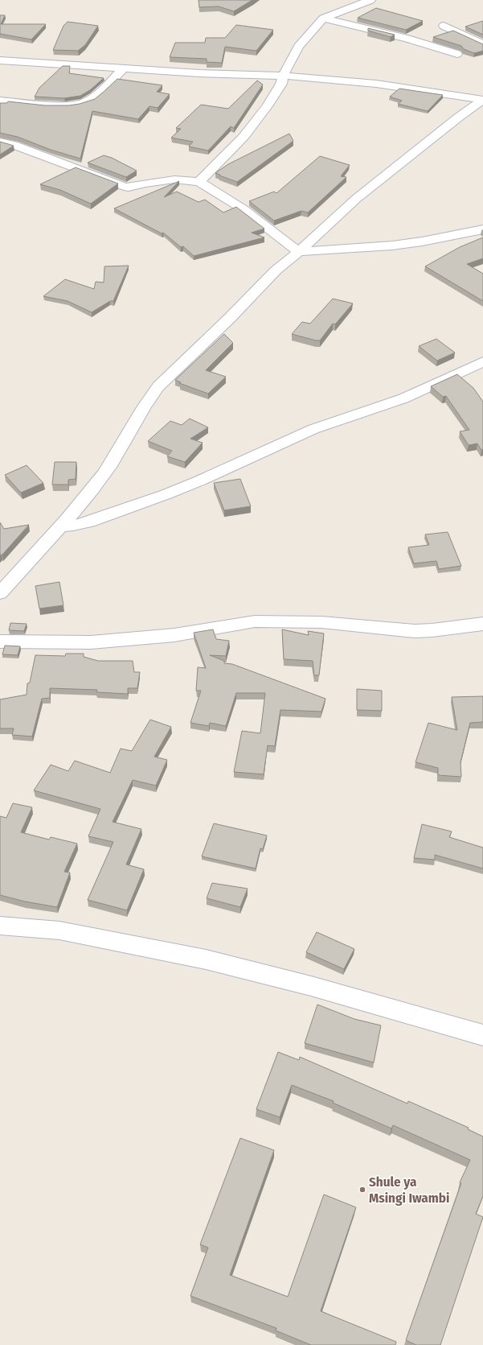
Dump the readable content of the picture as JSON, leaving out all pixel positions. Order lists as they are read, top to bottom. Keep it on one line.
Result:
{"places":["Shule ya Msingi Iwambi"]}
